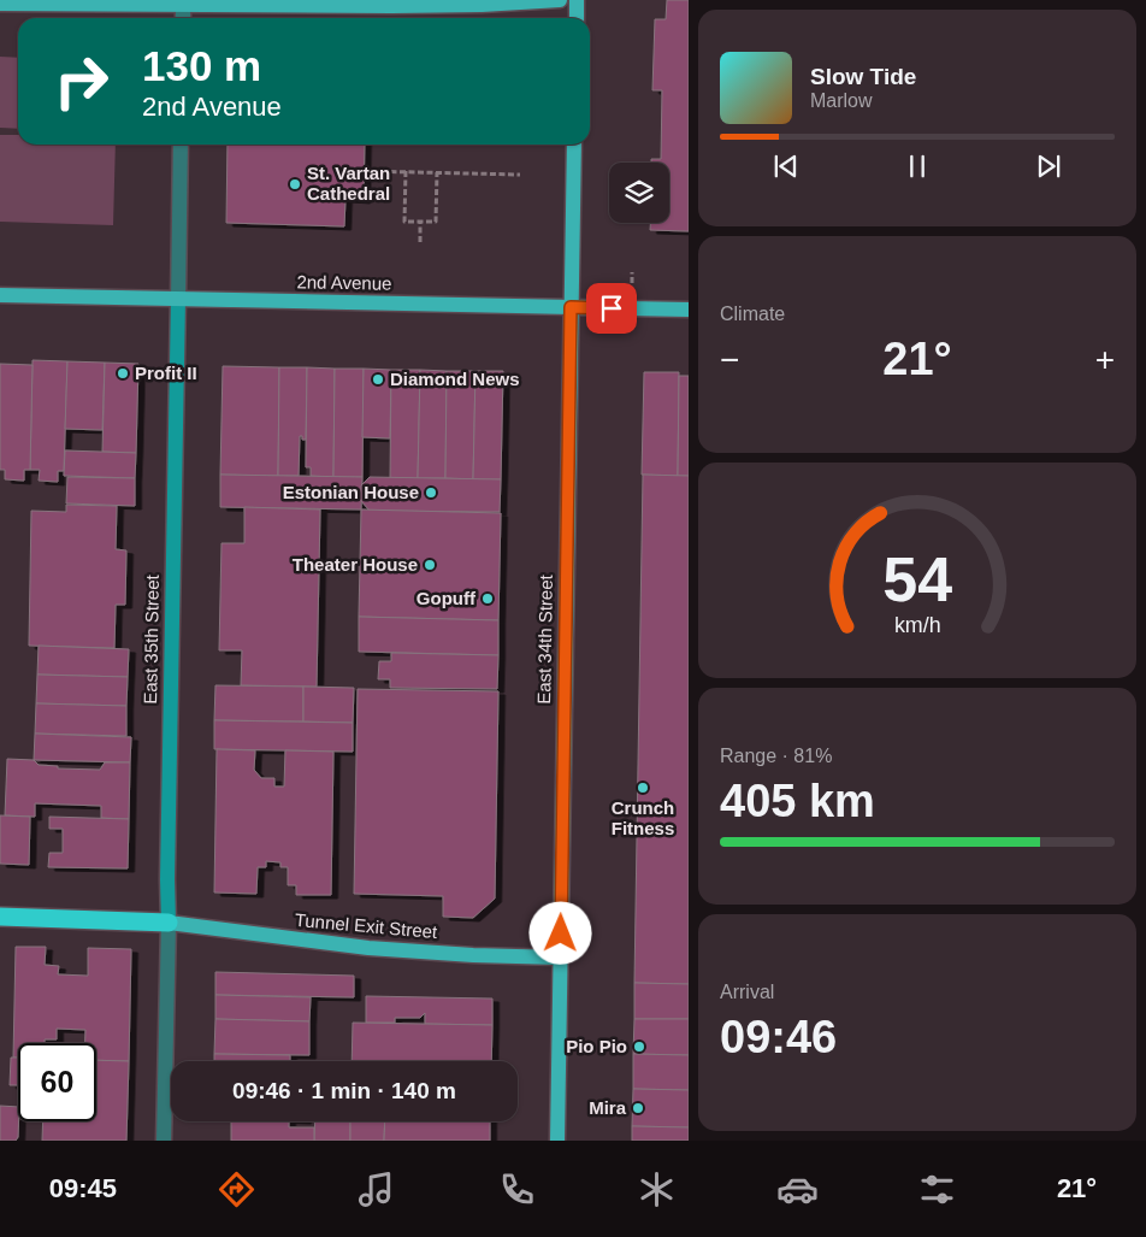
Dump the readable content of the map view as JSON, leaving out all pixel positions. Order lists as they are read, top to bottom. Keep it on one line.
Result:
{"streets":{"main road":["2nd Avenue","East 35th Street","East 34th Street","Tunnel Exit Street"]},"crossings":[["2nd Avenue","East 35th Street"],["2nd Avenue","East 34th Street"],["East 35th Street","Tunnel Exit Street"],["East 34th Street","Tunnel Exit Street"]],"places":["St. Vartan Cathedral","Profit II","Diamond News","Estonian House","Theater House","Gopuff","Crunch Fitness","Pio Pio","Mira"],"page":{"turn":["130 m","2nd Avenue"],"song":["Slow Tide","Marlow"],"tile":["Climate",["Range · 81%","405 km"],["Arrival","09:46"]],"heat":["−","21°","+"],"limit":"60","trip":"09:46 · 1 min · 140 m","tabs":["09:45","21°"],"gauge":["54","km/h"]}}
